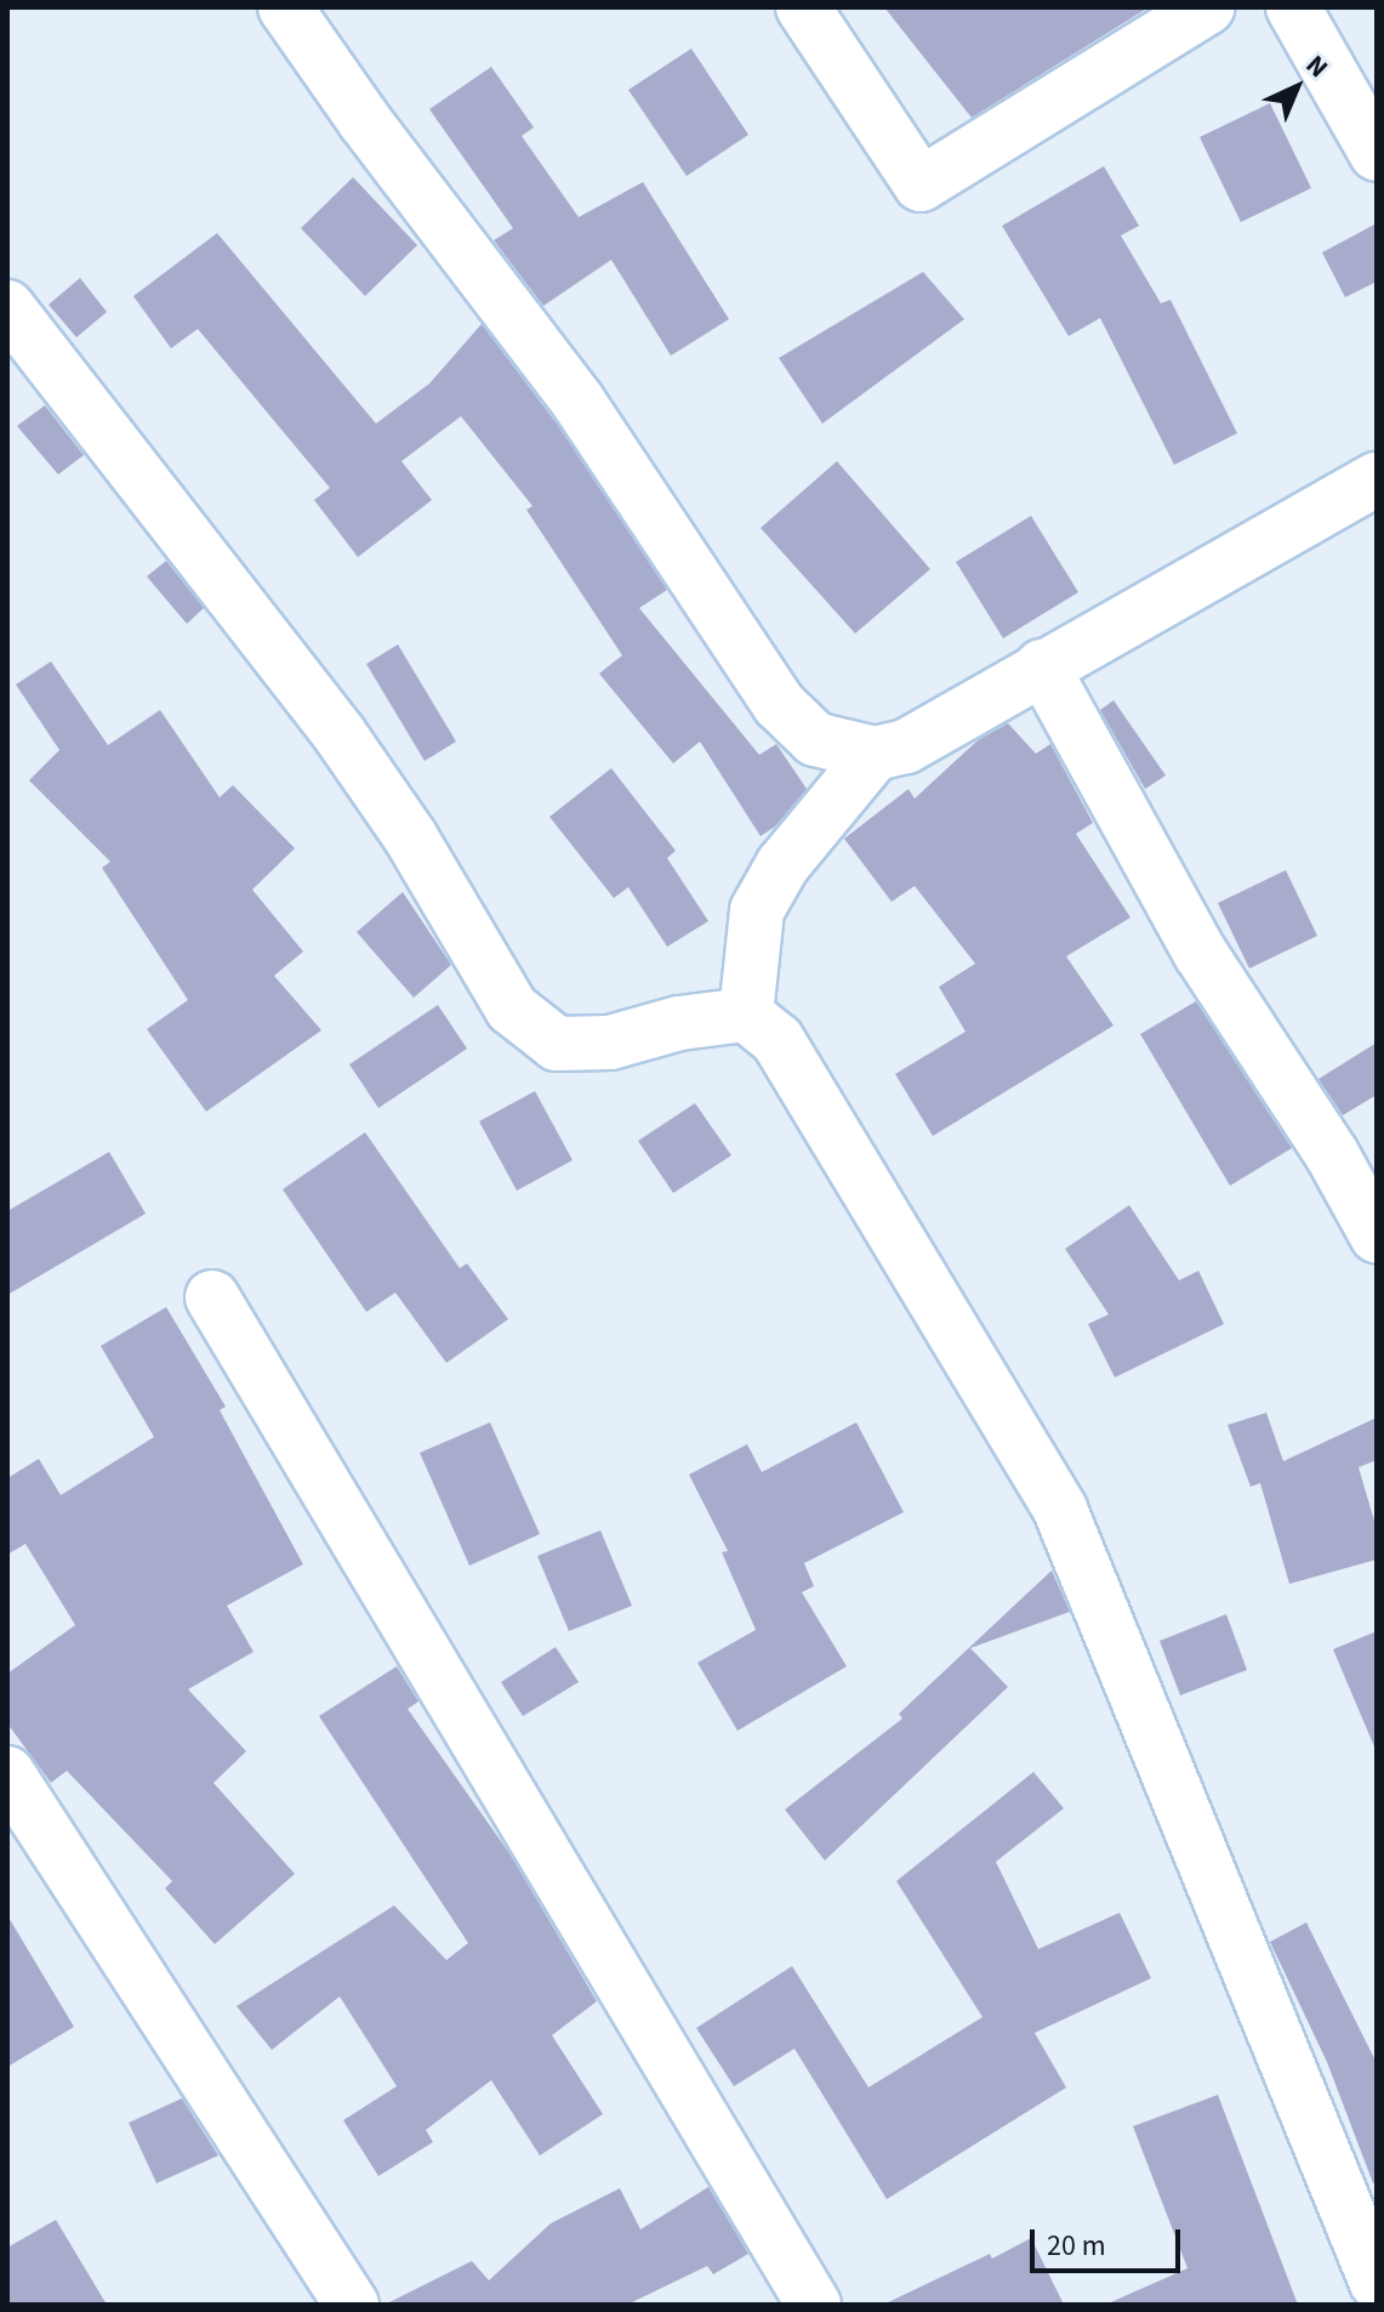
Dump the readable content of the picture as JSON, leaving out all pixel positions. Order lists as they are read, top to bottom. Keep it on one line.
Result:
{"scale_bar":"20 m","north":"top right"}
